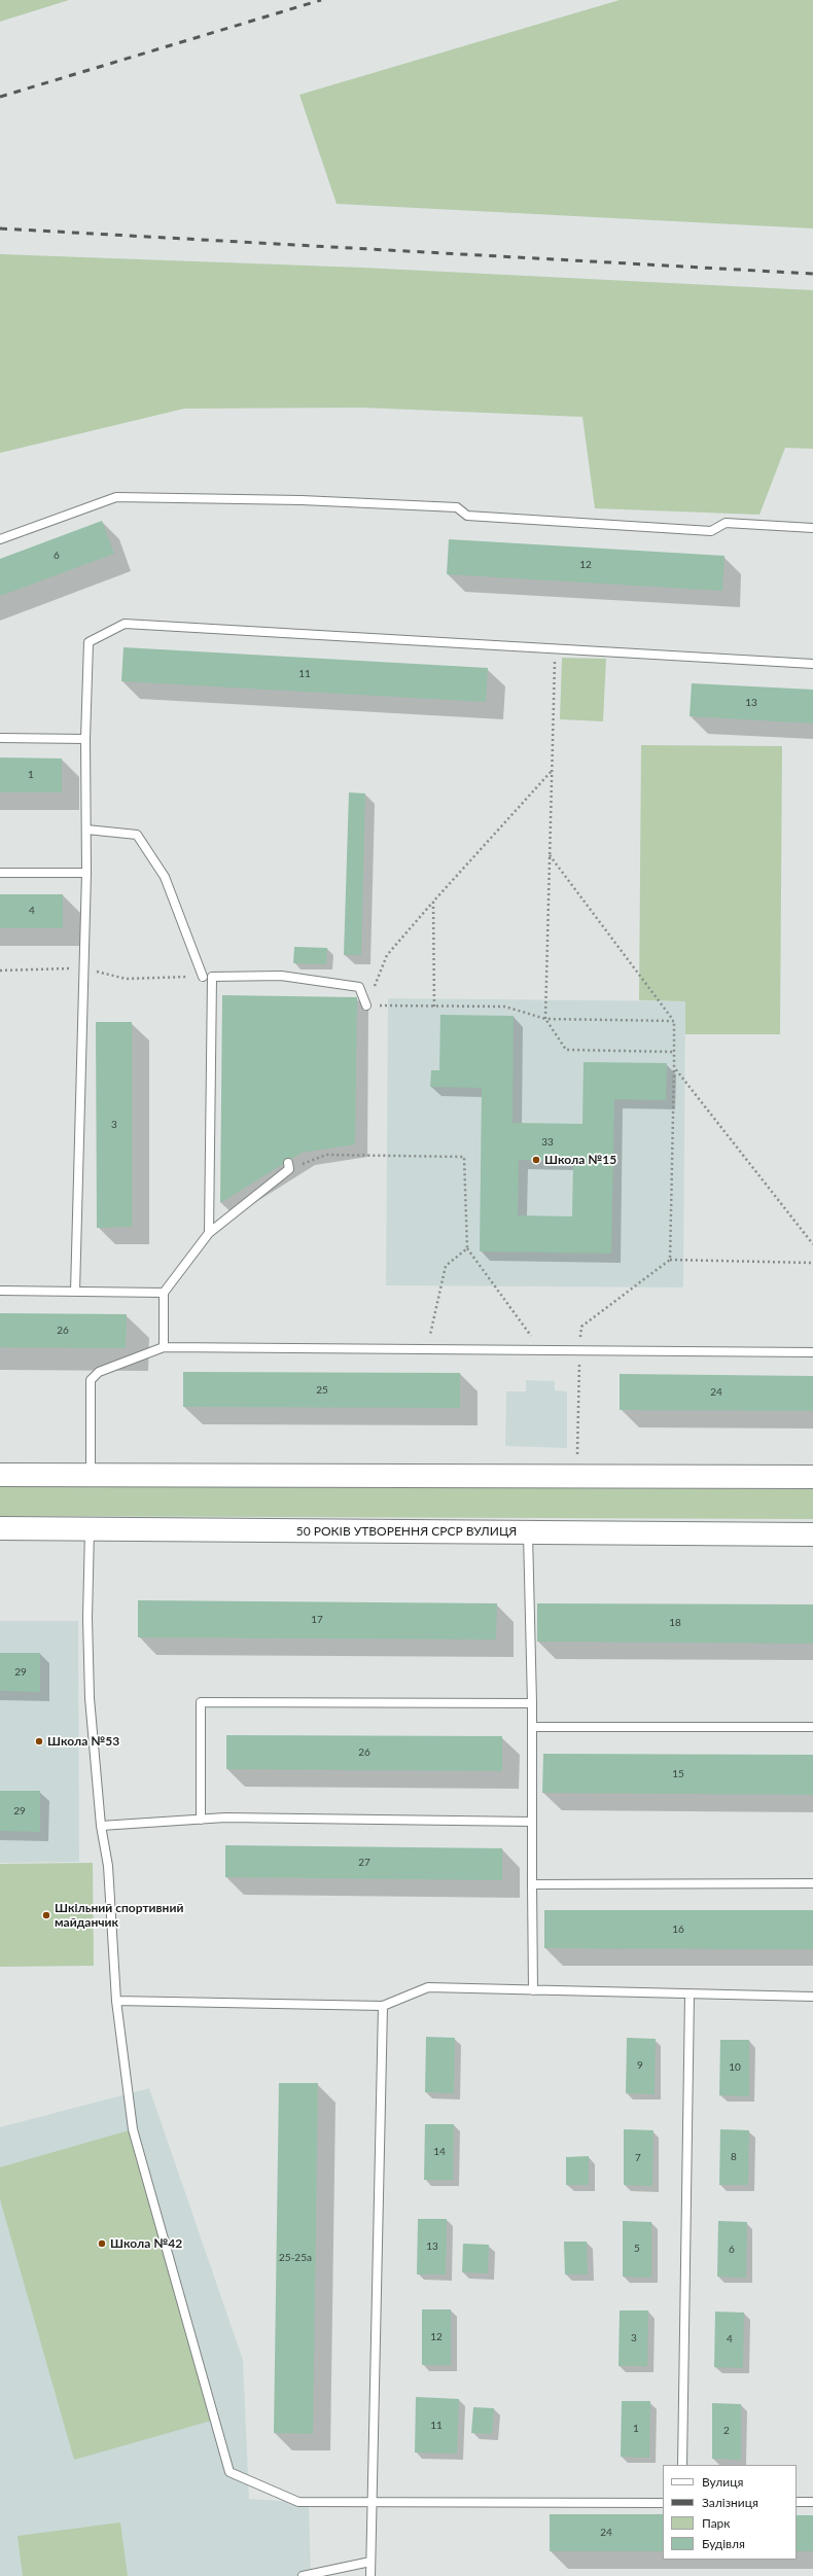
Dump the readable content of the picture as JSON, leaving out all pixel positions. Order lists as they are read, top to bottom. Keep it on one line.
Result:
{"streets":{"main road":["50 РОКІВ УТВОРЕННЯ СРСР ВУЛИЦЯ"]},"places":["Школа №15","Школа №53","Шкільний спортивний майданчик","Школа №42"],"house_numbers":["6","12","11","13","1","4","3","33","26","25","24","17","18","29","26","15","29","27","16","9","10","14","8","7","13","5","6","25-25а","12","3","4","11","1","2","24"],"legend":["Вулиця","Залізниця","Парк","Будівля"]}
